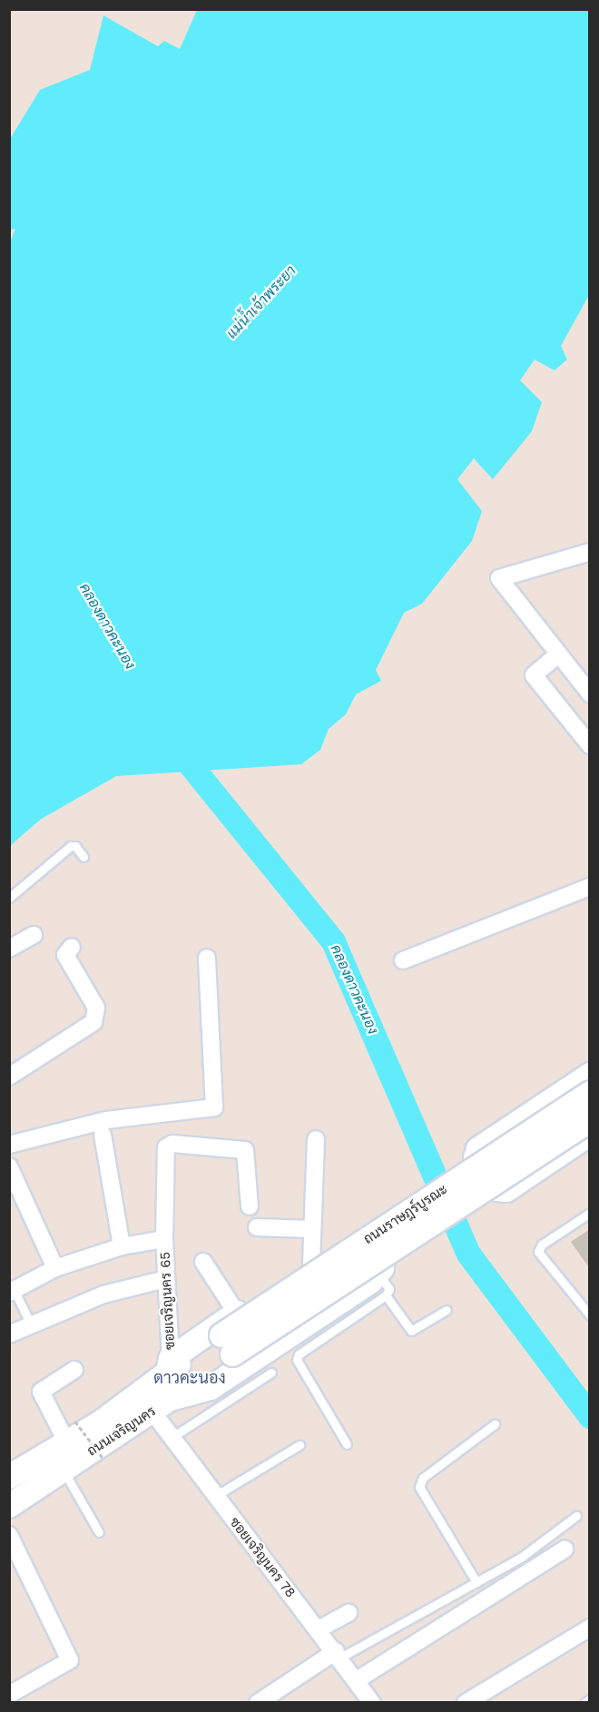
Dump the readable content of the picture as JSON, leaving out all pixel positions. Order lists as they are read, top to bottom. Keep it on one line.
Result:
{"streets":{"main road":["ถนนราษฎร์บูรณะ","ถนนเจริญนคร"],"street":["ซอยเจริญนคร 65","ซอยเจริญนคร 78"]},"crossings":[["ถนนราษฎร์บูรณะ","ถนนเจริญนคร"],["ซอยเจริญนคร 65","ถนนเจริญนคร"],["ถนนเจริญนคร","ซอยเจริญนคร 78"]],"districts":["ดาวคะนอง"],"water":["แม่น้ำเจ้าพระยา","คลองดาวคะนอง"]}
